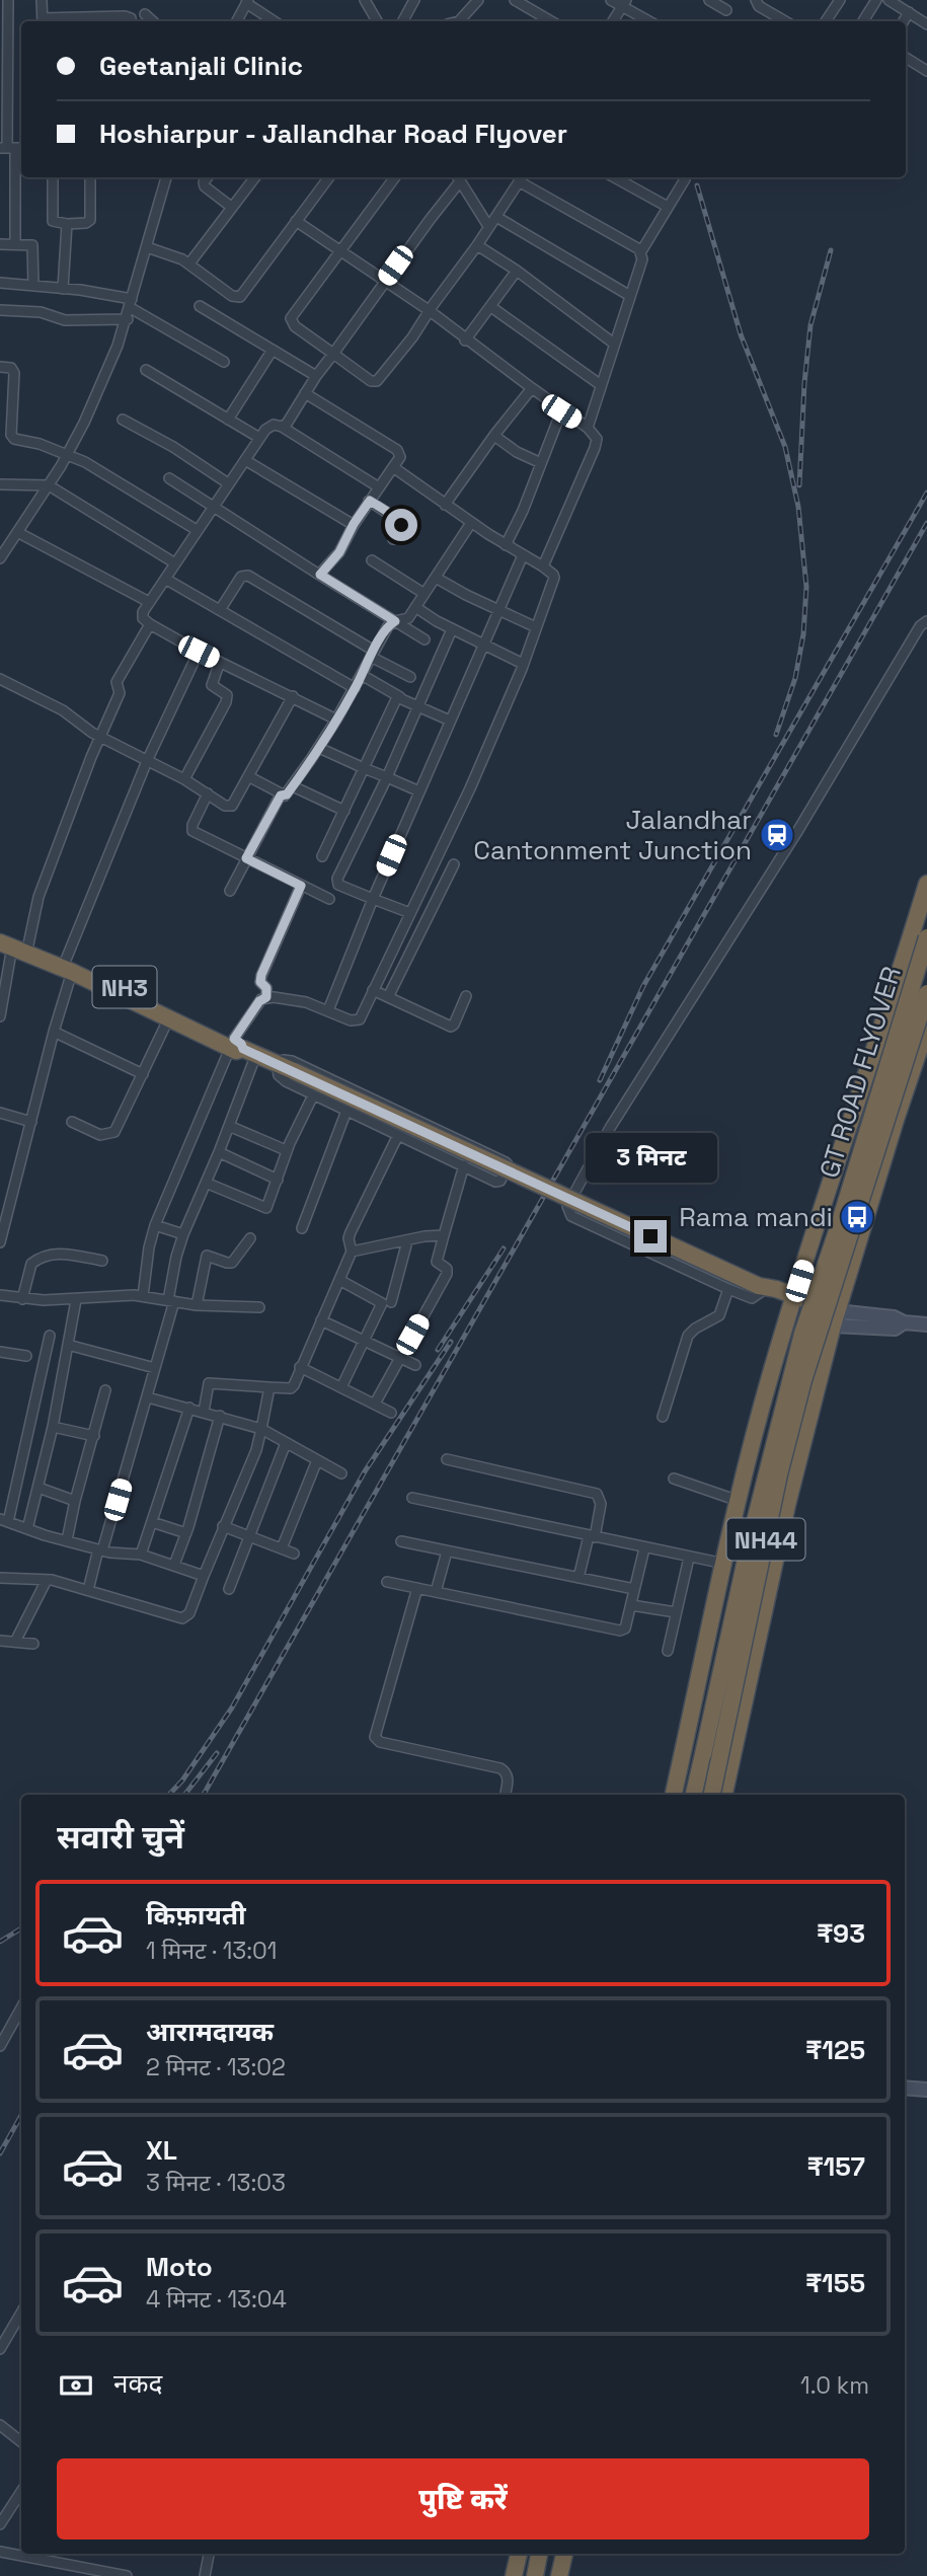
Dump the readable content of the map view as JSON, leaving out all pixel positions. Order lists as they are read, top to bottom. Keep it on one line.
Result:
{"streets":{"highway":["NH3","GT ROAD FLYOVER","NH44"]},"places":{"station":["Jalandhar Cantonment Junction"],"bus stop":["Rama mandi"]},"page":{"banner":["Geetanjali Clinic","Hoshiarpur - Jallandhar Road Flyover"],"bubble":"3 मिनट","heading":"सवारी चुनें","list":[{"name":"किफ़ायती","note":"1 मिनट · 13:01","value":"₹93"},{"name":"आरामदायक","note":"2 मिनट · 13:02","value":"₹125"},{"name":"XL","note":"3 मिनट · 13:03","value":"₹157"},{"name":"Moto","note":"4 मिनट · 13:04","value":"₹155"}],"pay":["नकद","1.0 km"],"buttons":"पुष्टि करें"}}
